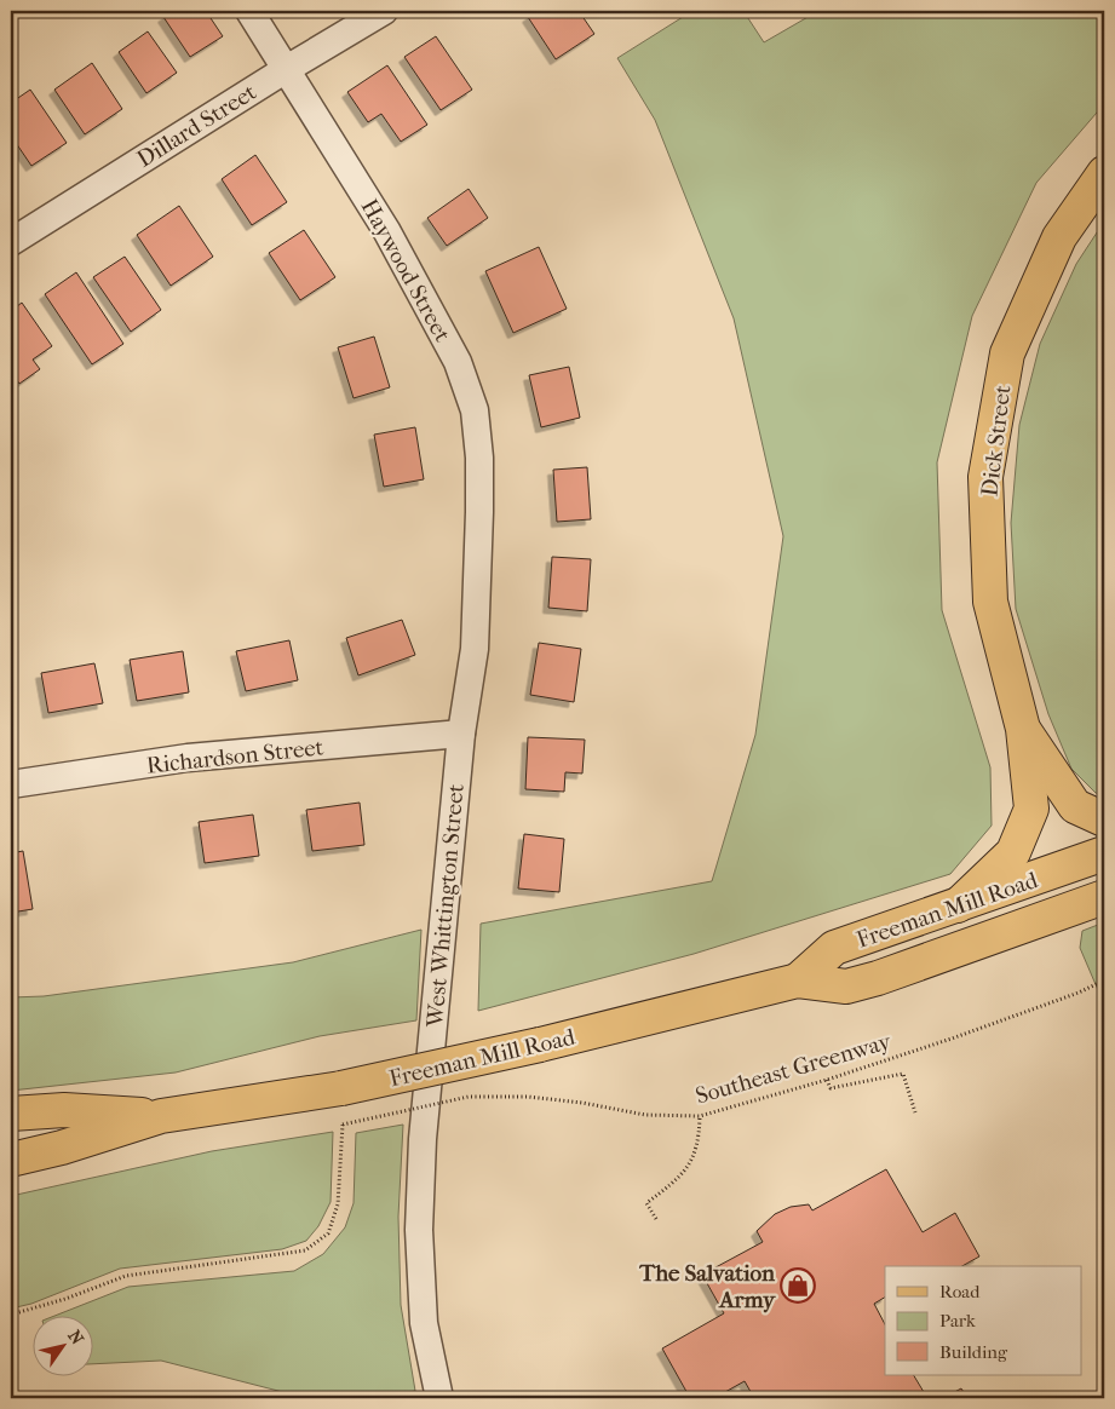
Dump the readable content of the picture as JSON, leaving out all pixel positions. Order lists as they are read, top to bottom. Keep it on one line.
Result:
{"streets":{"main road":["Dick Street","Freeman Mill Road"],"street":["Dillard Street","Haywood Street","Richardson Street","West Whittington Street"],"path":["Southeast Greenway"]},"crossings":[["Dillard Street","Haywood Street"],["Haywood Street","West Whittington Street"],["Richardson Street","West Whittington Street"]],"places":{"shop":["The Salvation Army"]},"legend":["Road","Park","Building"],"north":"top right"}
